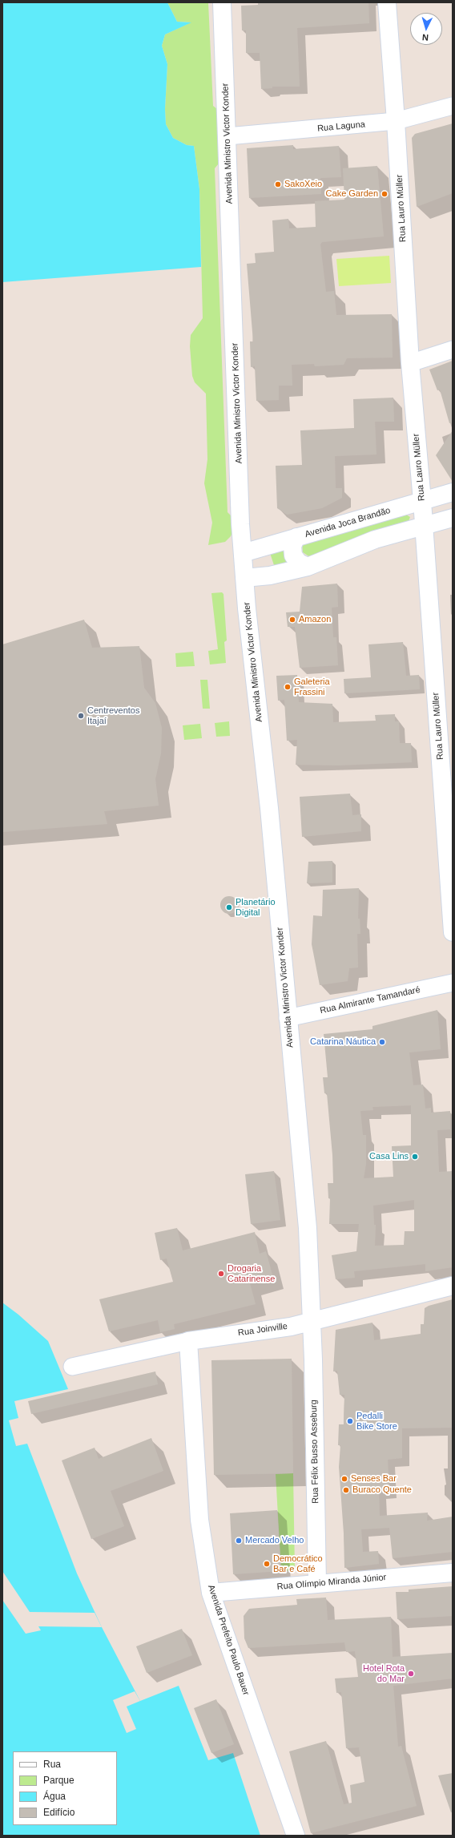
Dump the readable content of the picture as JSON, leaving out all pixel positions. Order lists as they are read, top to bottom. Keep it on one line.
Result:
{"streets":{"main road":["Avenida Ministro Victor Konder","Rua Lauro Müller","Avenida Joca Brandão","Rua Joinville","Rua Félix Busso Asseburg","Rua Olímpio Miranda Júnior","Avenida Prefeito Paulo Bauer"],"street":["Rua Laguna","Rua Almirante Tamandaré"]},"crossings":[["Rua Laguna","Avenida Ministro Victor Konder"],["Rua Laguna","Rua Lauro Müller"],["Avenida Ministro Victor Konder","Avenida Joca Brandão"],["Avenida Ministro Victor Konder","Rua Almirante Tamandaré"],["Avenida Ministro Victor Konder","Rua Joinville"],["Avenida Ministro Victor Konder","Rua Félix Busso Asseburg"],["Rua Lauro Müller","Avenida Joca Brandão"],["Rua Joinville","Rua Félix Busso Asseburg"],["Rua Joinville","Avenida Prefeito Paulo Bauer"],["Rua Félix Busso Asseburg","Rua Olímpio Miranda Júnior"],["Rua Olímpio Miranda Júnior","Avenida Prefeito Paulo Bauer"]],"places":["SakoXeio","Cake Garden","Amazon","Galeteria Frassini","Centreventos Itajaí","Planetário Digital","Catarina Náutica","Casa Lins","Drogaria Catarinense","Pedalli Bike Store","Senses Bar","Buraco Quente","Mercado Velho","Democrático Bar e Café","Hotel Rota do Mar"],"legend":["Rua","Parque","Água","Edifício"],"north":"bottom"}
